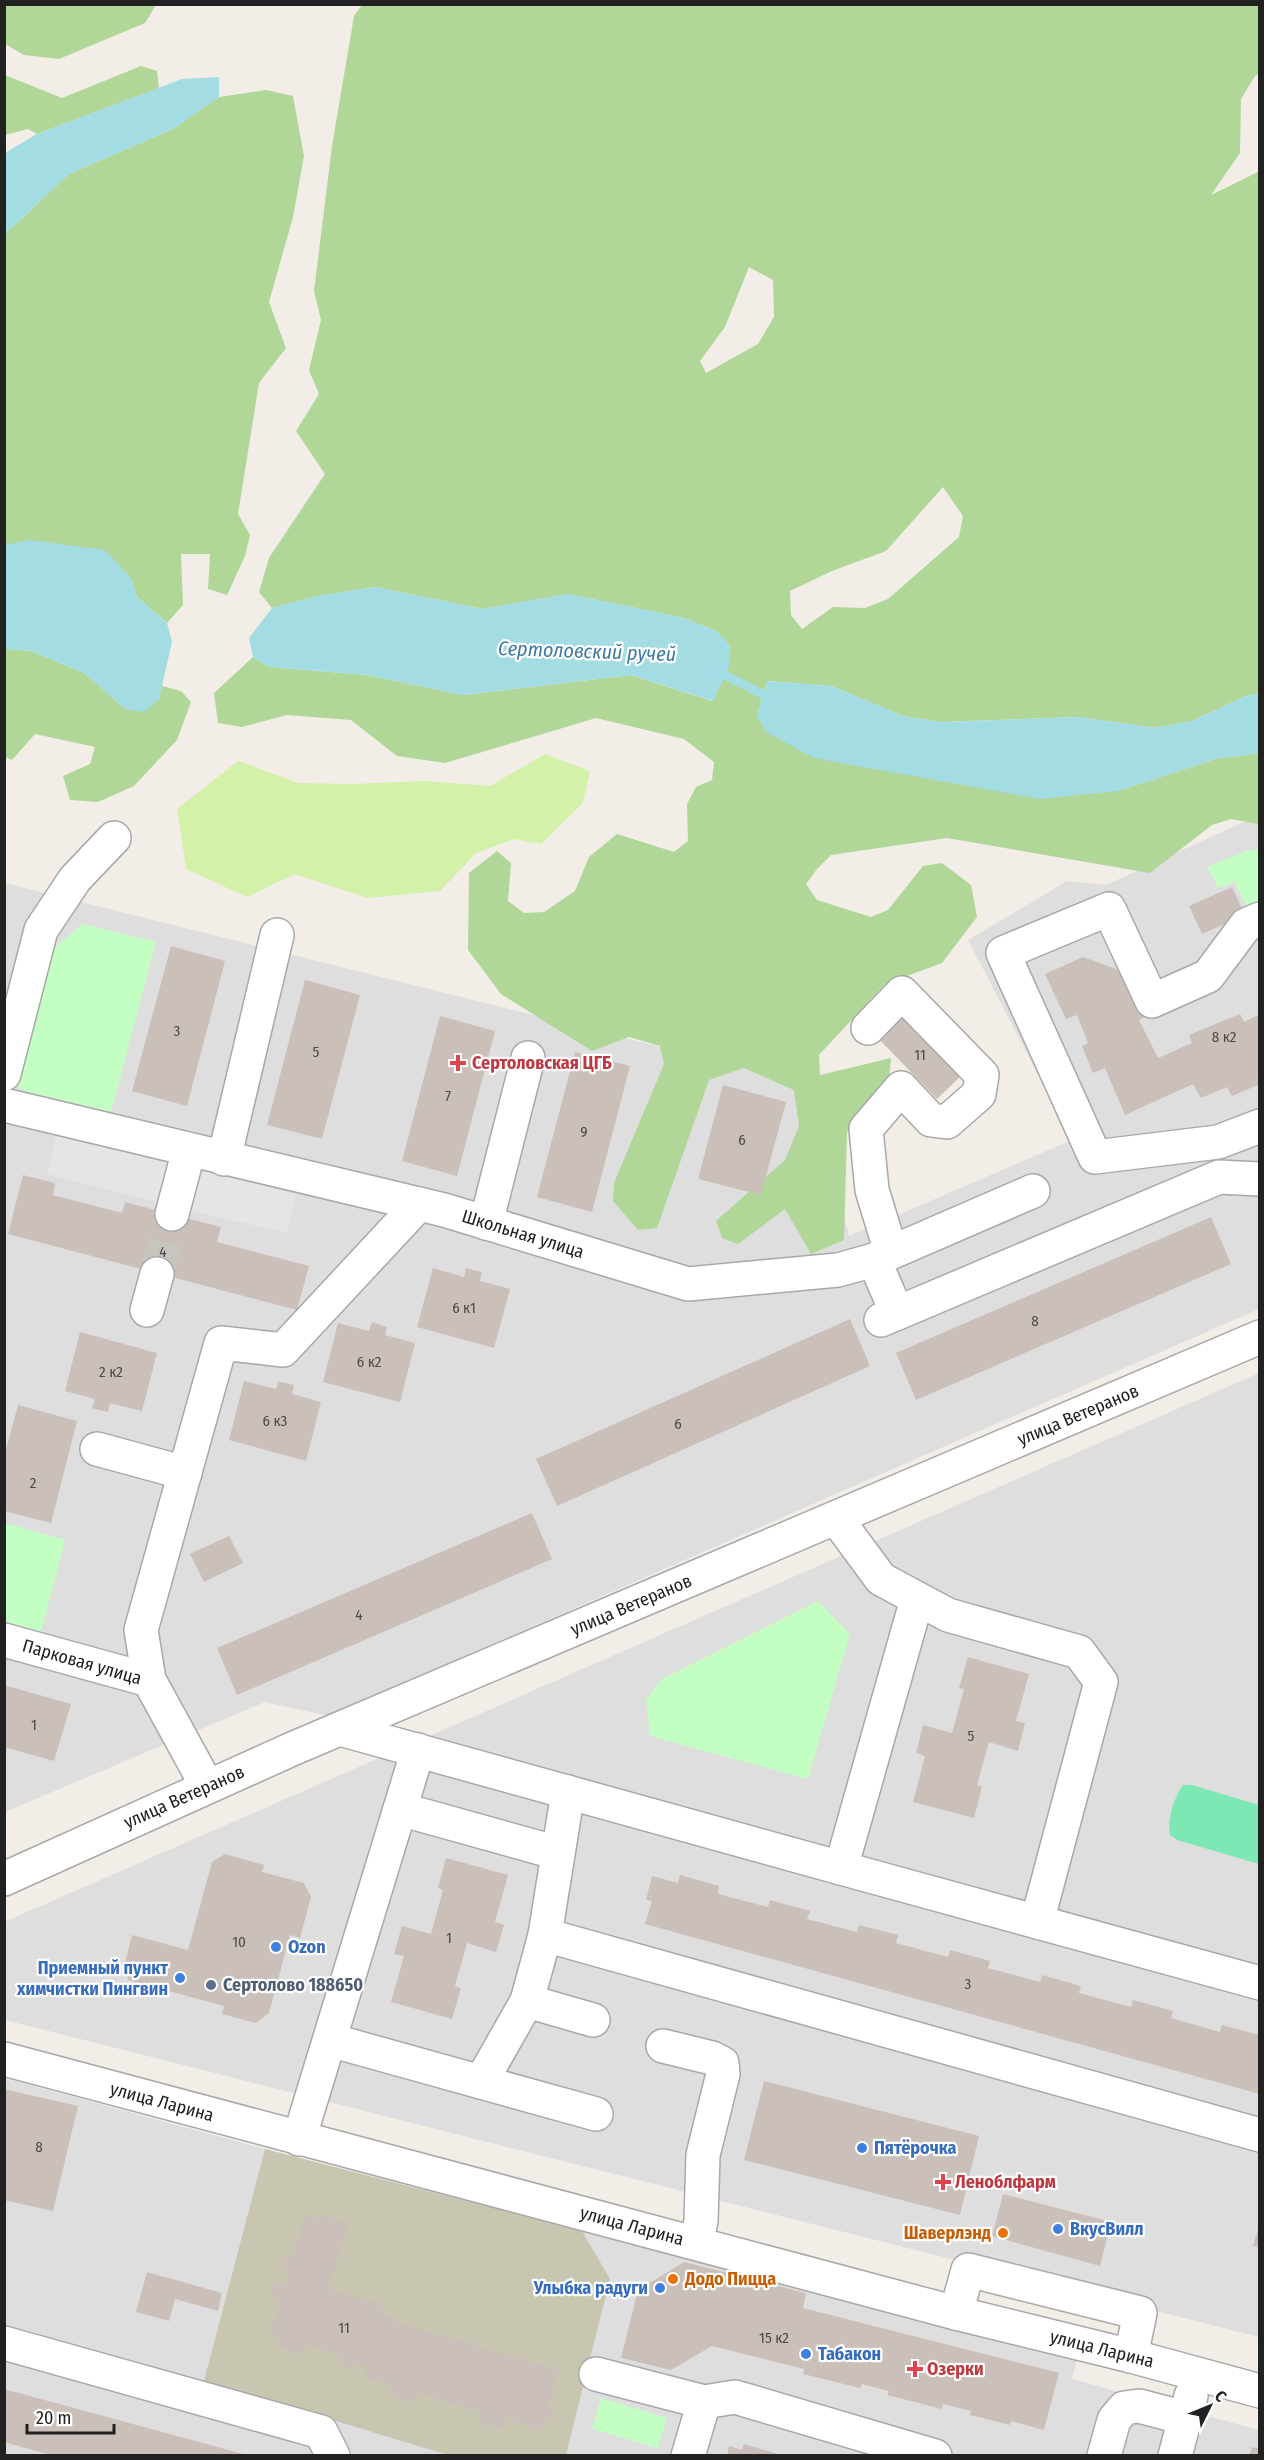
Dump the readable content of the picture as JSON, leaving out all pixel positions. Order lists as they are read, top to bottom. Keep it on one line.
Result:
{"streets":{"street":["Школьная улица","улица Ветеранов","Парковая улица","улица Ларина"]},"crossings":[["улица Ветеранов","Парковая улица"]],"water":["Сертоловский ручей"],"places":{"health":["Сертоловская ЦГБ","Леноблфарм","Озерки"],"other":["Ozon","Приемный пункт химчистки Пингвин","Сертолово 188650","Пятёрочка","ВкусВилл","Шаверлэнд","Додо Пицца","Улыбка радуги","Табакон"]},"house_numbers":["3","8 к2","5","11","7","9","6","4","6 к1","8","6 к2","2 к2","6 к3","6","2","4","1","5","1","10","3","8","11","15 к2"],"scale_bar":"20 m","north":"top right"}
